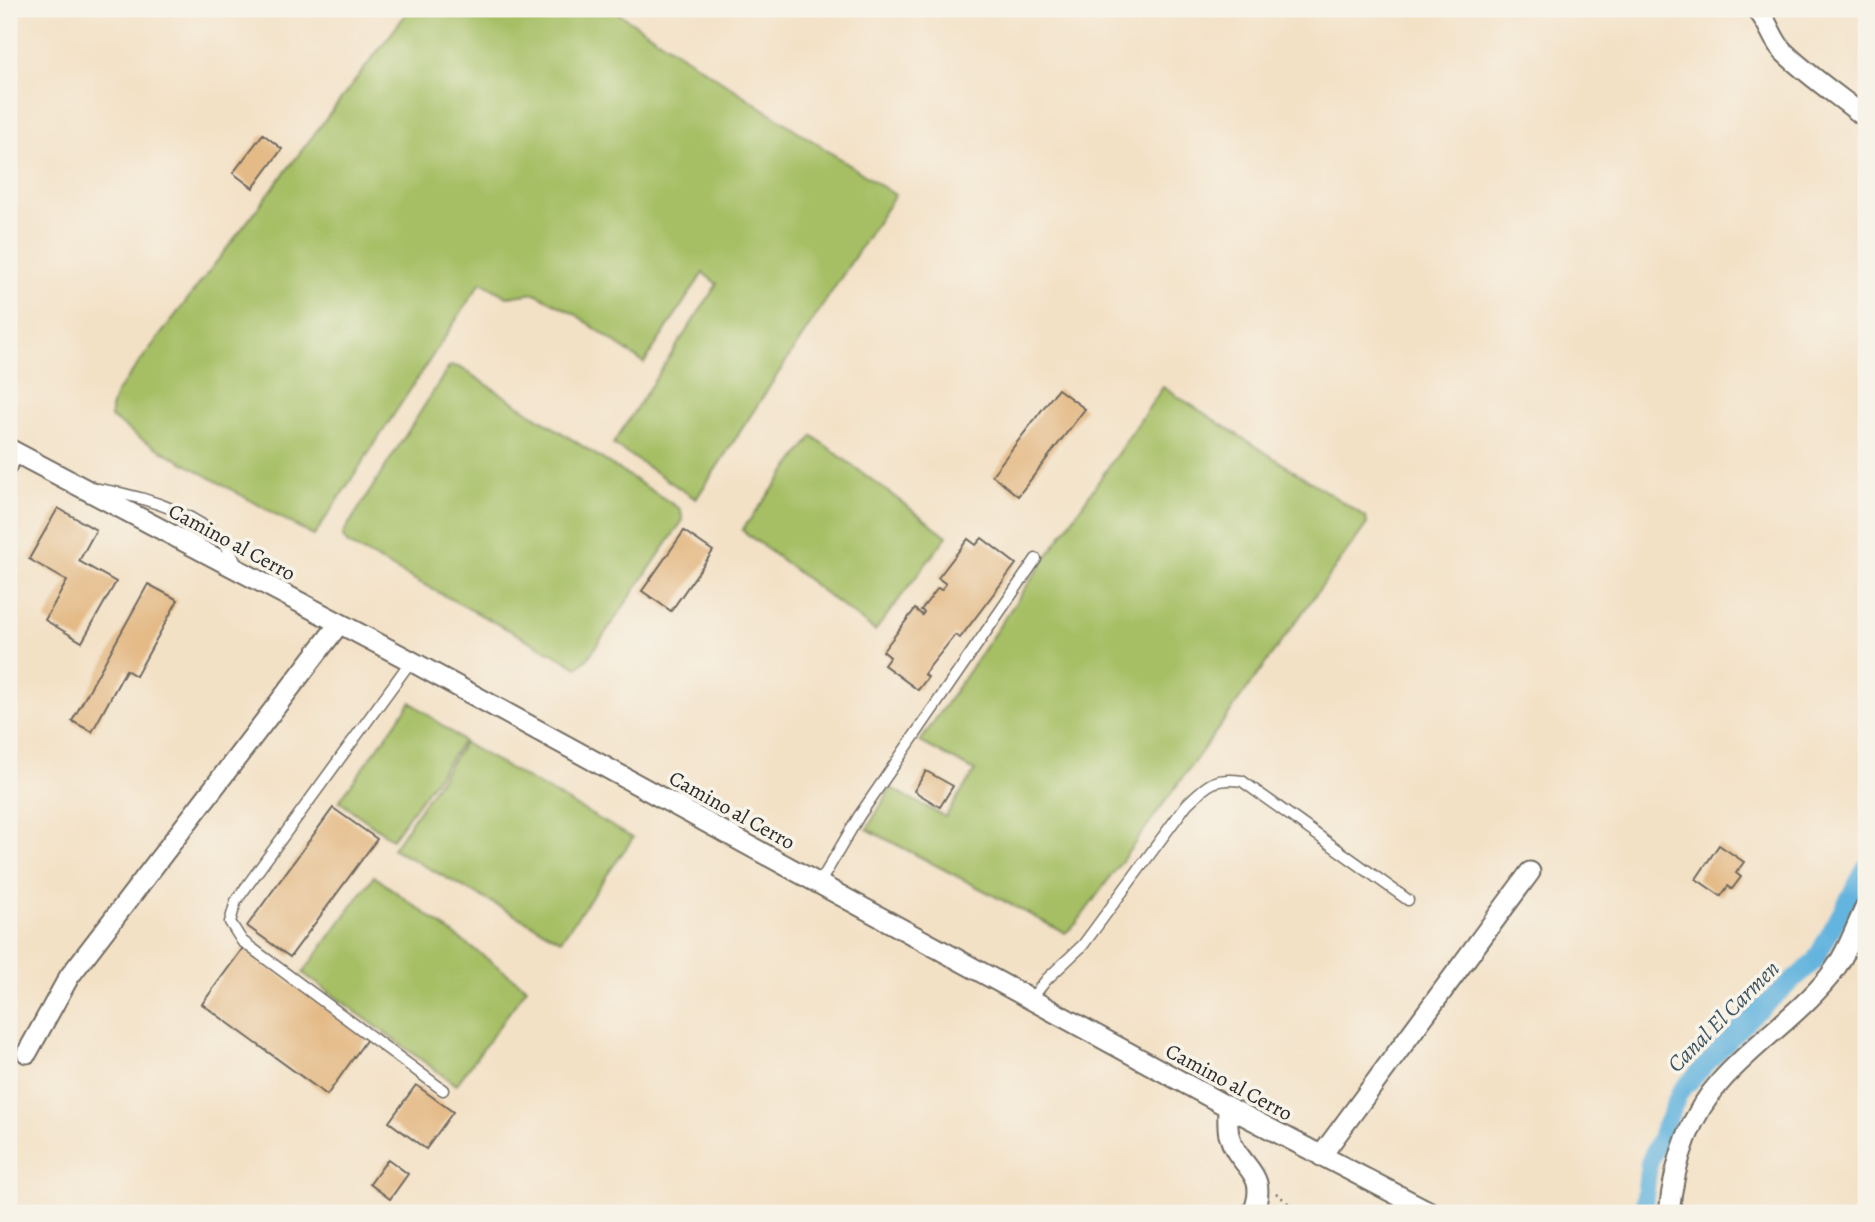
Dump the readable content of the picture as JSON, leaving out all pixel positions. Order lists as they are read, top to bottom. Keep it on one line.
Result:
{"streets":{"street":["Camino al Cerro"]},"water":["Canal El Carmen"]}
